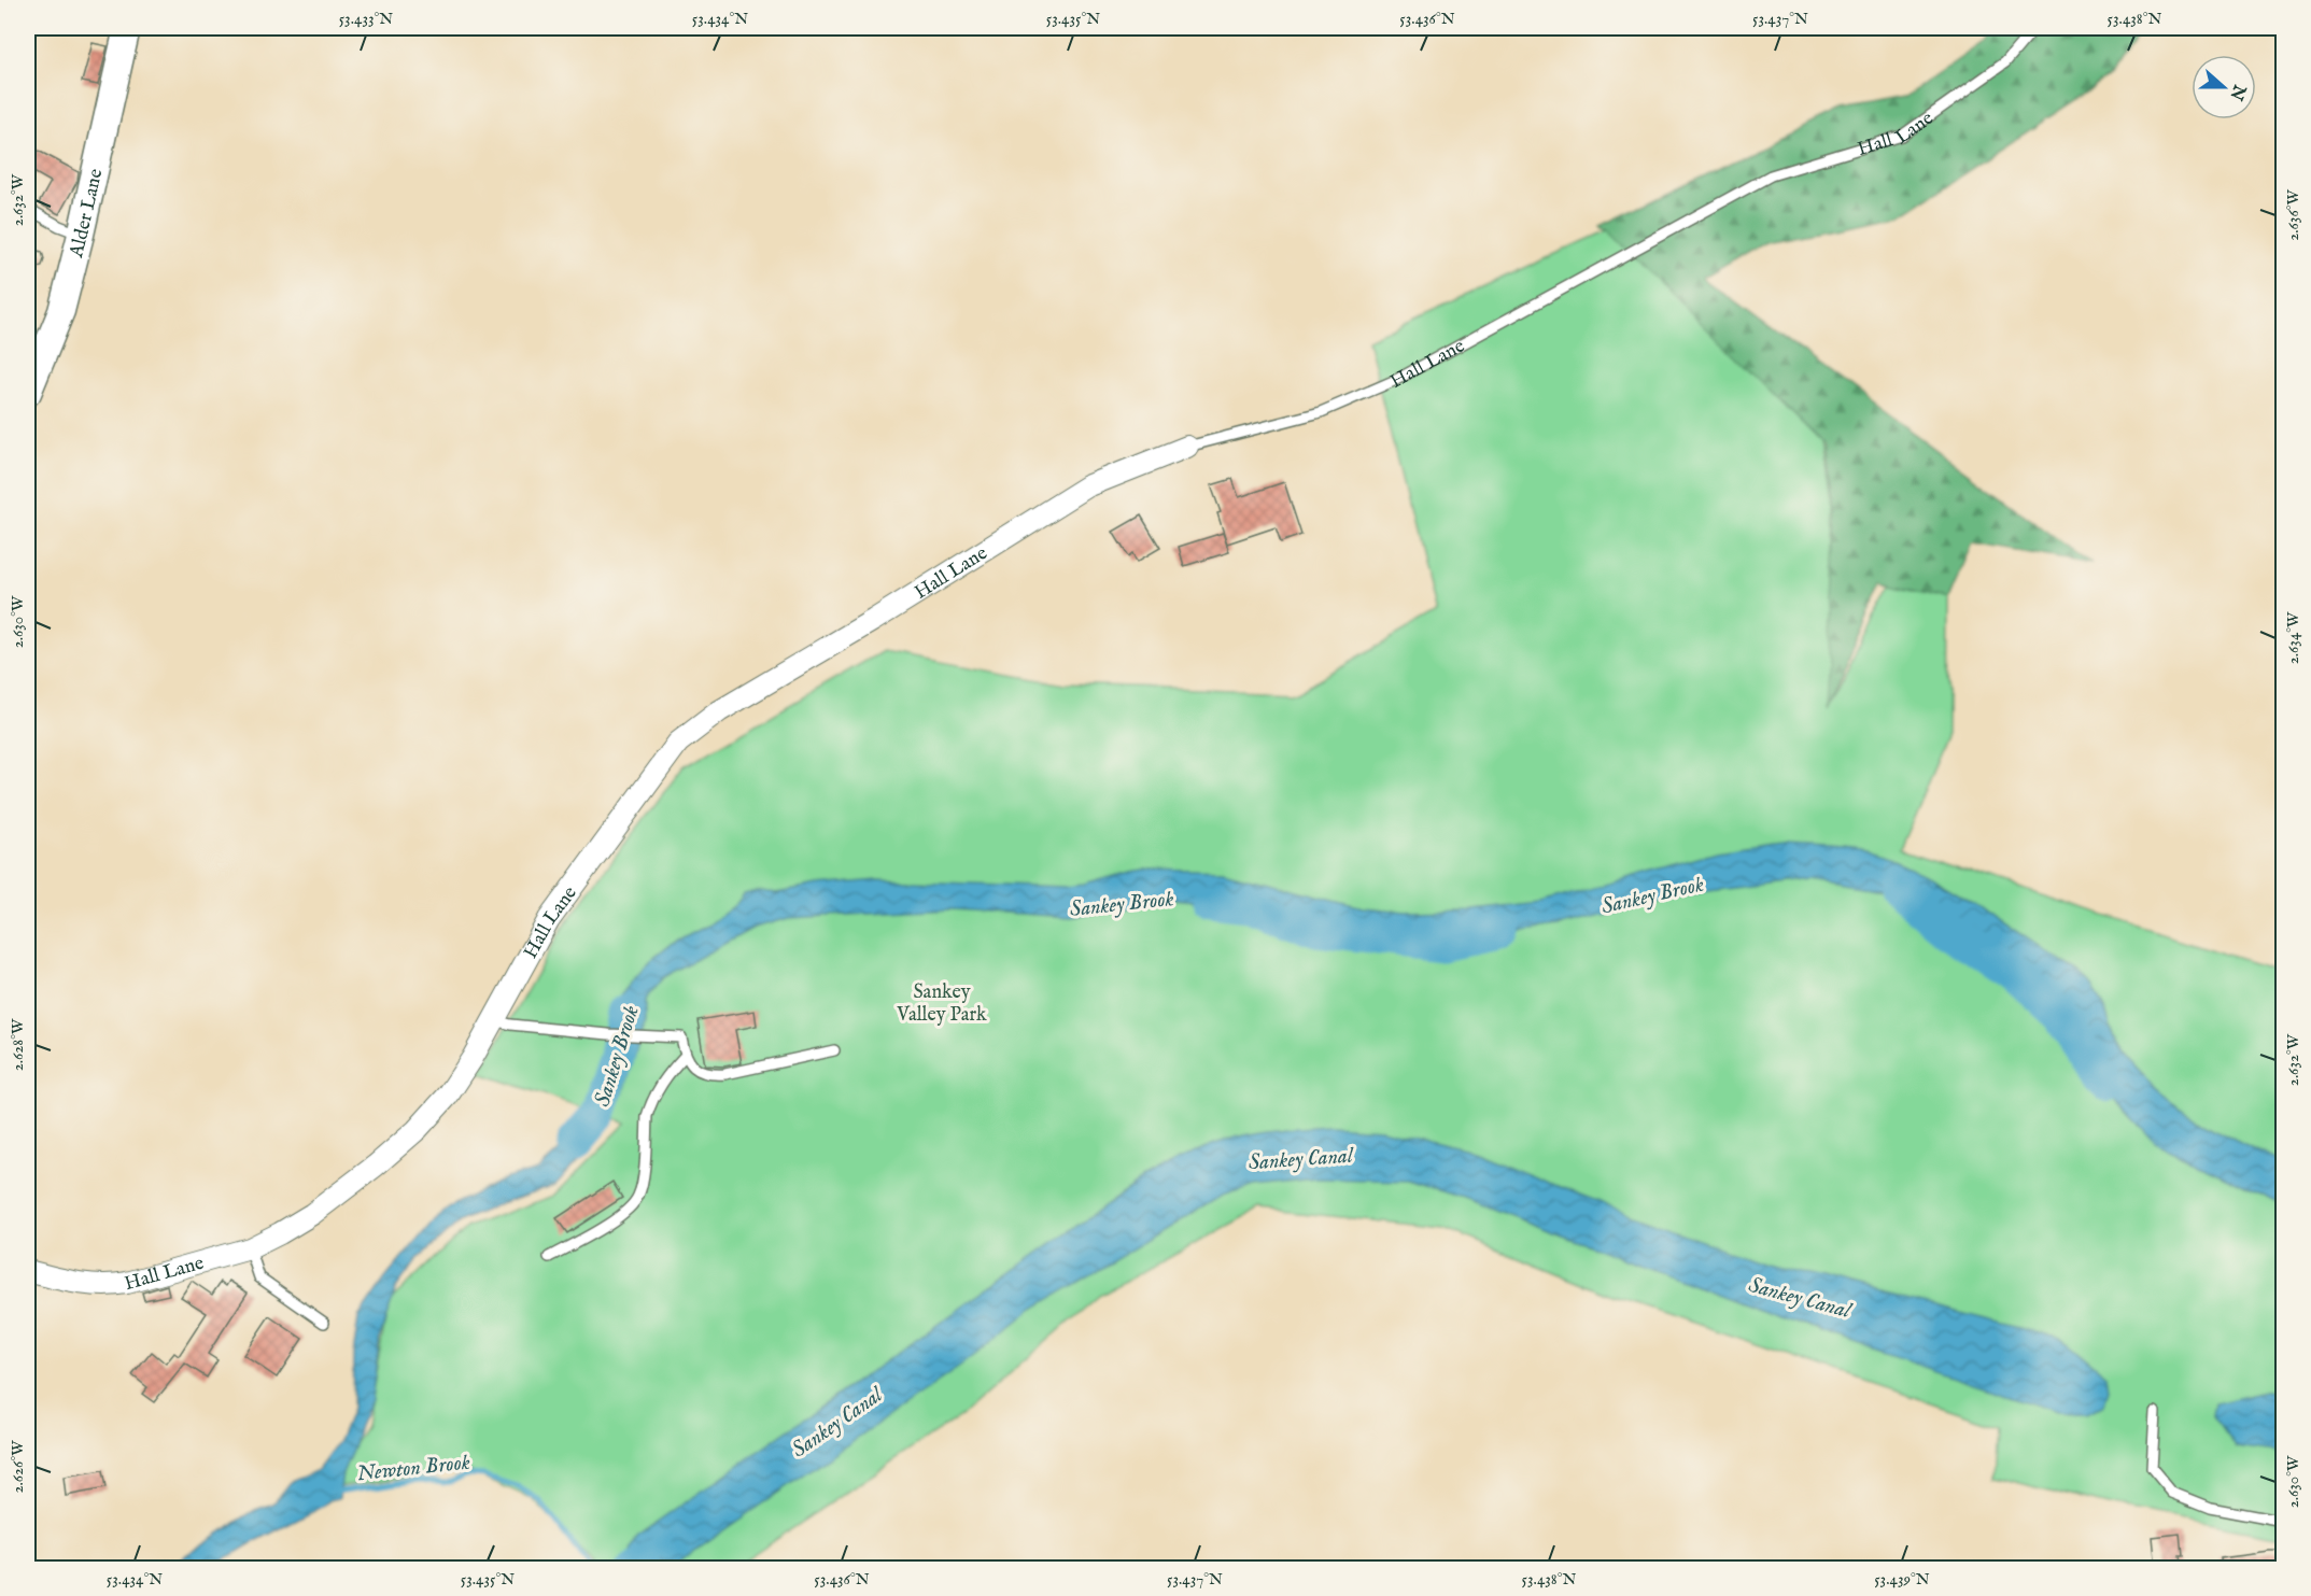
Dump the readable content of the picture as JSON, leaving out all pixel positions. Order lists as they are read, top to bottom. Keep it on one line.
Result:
{"streets":{"street":["Hall Lane","Alder Lane"]},"water":["Sankey Brook","Sankey Canal","Newton Brook"],"parks":["Sankey Valley Park"],"north":"right","coordinates":["53.433°N","53.434°N","53.435°N","53.436°N","53.437°N","53.438°N","2.632°W","2.636°W","2.630°W","2.634°W","2.628°W","2.626°W","53.439°N"]}
